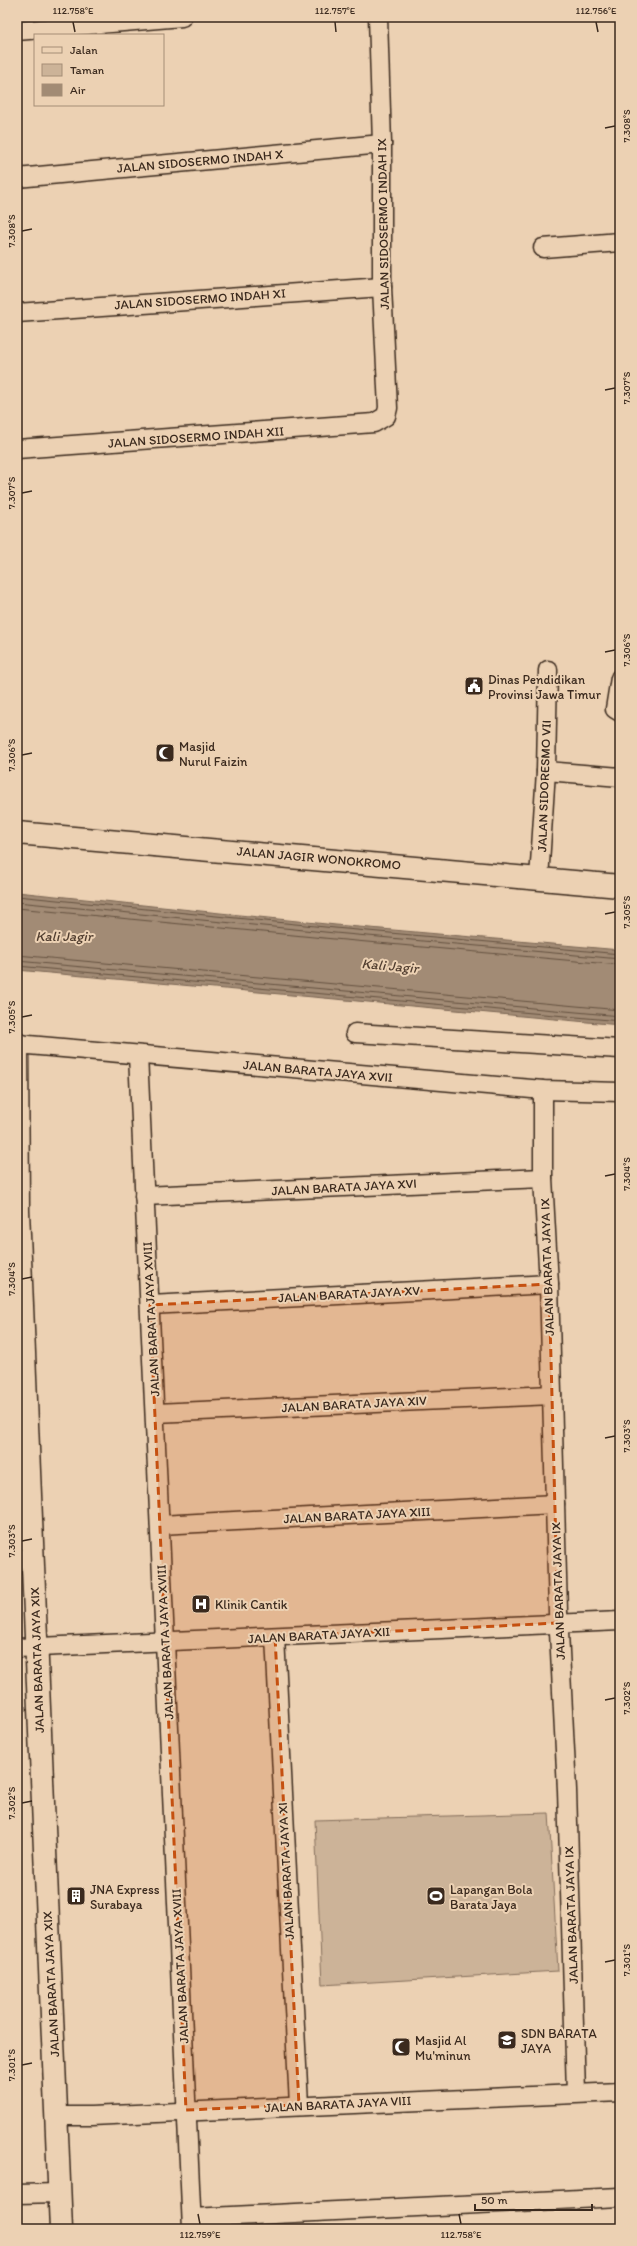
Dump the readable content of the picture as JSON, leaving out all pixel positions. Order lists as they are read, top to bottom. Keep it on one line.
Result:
{"streets":{"street":["JALAN SIDOSERMO INDAH X","JALAN SIDOSERMO INDAH IX","JALAN SIDOSERMO INDAH XI","JALAN SIDOSERMO INDAH XII","JALAN SIDORESMO VII","JALAN JAGIR WONOKROMO","JALAN BARATA JAYA XVII","JALAN BARATA JAYA XVI","JALAN BARATA JAYA IX","JALAN BARATA JAYA XV","JALAN BARATA JAYA XVIII","JALAN BARATA JAYA XIV","JALAN BARATA JAYA XIII","JALAN BARATA JAYA XII","JALAN BARATA JAYA XIX","JALAN BARATA JAYA XI","JALAN BARATA JAYA VIII"]},"crossings":[["JALAN SIDOSERMO INDAH X","JALAN SIDOSERMO INDAH IX"],["JALAN SIDOSERMO INDAH IX","JALAN SIDOSERMO INDAH XI"],["JALAN SIDOSERMO INDAH IX","JALAN SIDOSERMO INDAH XII"],["JALAN SIDORESMO VII","JALAN JAGIR WONOKROMO"],["JALAN BARATA JAYA XVII","JALAN BARATA JAYA IX"],["JALAN BARATA JAYA XVII","JALAN BARATA JAYA XVIII"],["JALAN BARATA JAYA XVII","JALAN BARATA JAYA XIX"],["JALAN BARATA JAYA XVI","JALAN BARATA JAYA IX"],["JALAN BARATA JAYA XVI","JALAN BARATA JAYA XVIII"],["JALAN BARATA JAYA IX","JALAN BARATA JAYA XV"],["JALAN BARATA JAYA IX","JALAN BARATA JAYA XIV"],["JALAN BARATA JAYA IX","JALAN BARATA JAYA XIII"],["JALAN BARATA JAYA IX","JALAN BARATA JAYA XII"],["JALAN BARATA JAYA IX","JALAN BARATA JAYA VIII"],["JALAN BARATA JAYA XV","JALAN BARATA JAYA XVIII"],["JALAN BARATA JAYA XVIII","JALAN BARATA JAYA XIV"],["JALAN BARATA JAYA XVIII","JALAN BARATA JAYA XIII"],["JALAN BARATA JAYA XVIII","JALAN BARATA JAYA XII"],["JALAN BARATA JAYA XVIII","JALAN BARATA JAYA VIII"],["JALAN BARATA JAYA XII","JALAN BARATA JAYA XIX"],["JALAN BARATA JAYA XII","JALAN BARATA JAYA XI"],["JALAN BARATA JAYA XIX","JALAN BARATA JAYA VIII"],["JALAN BARATA JAYA XI","JALAN BARATA JAYA VIII"]],"water":["Kali Jagir"],"places":{"public building":["Dinas Pendidikan Provinsi Jawa Timur"],"mosque":["Masjid Nurul Faizin","Masjid Al Mu'minun"],"hospital":["Klinik Cantik"],"building":["JNA Express Surabaya"],"sports":["Lapangan Bola Barata Jaya"],"school or university":["SDN BARATA JAYA"]},"legend":["Jalan","Taman","Air"],"scale_bar":"50 m","coordinates":["112.758°E","112.757°E","112.756°E","7.308°S","7.307°S","7.306°S","7.305°S","7.304°S","7.303°S","7.302°S","7.301°S","112.759°E"]}
